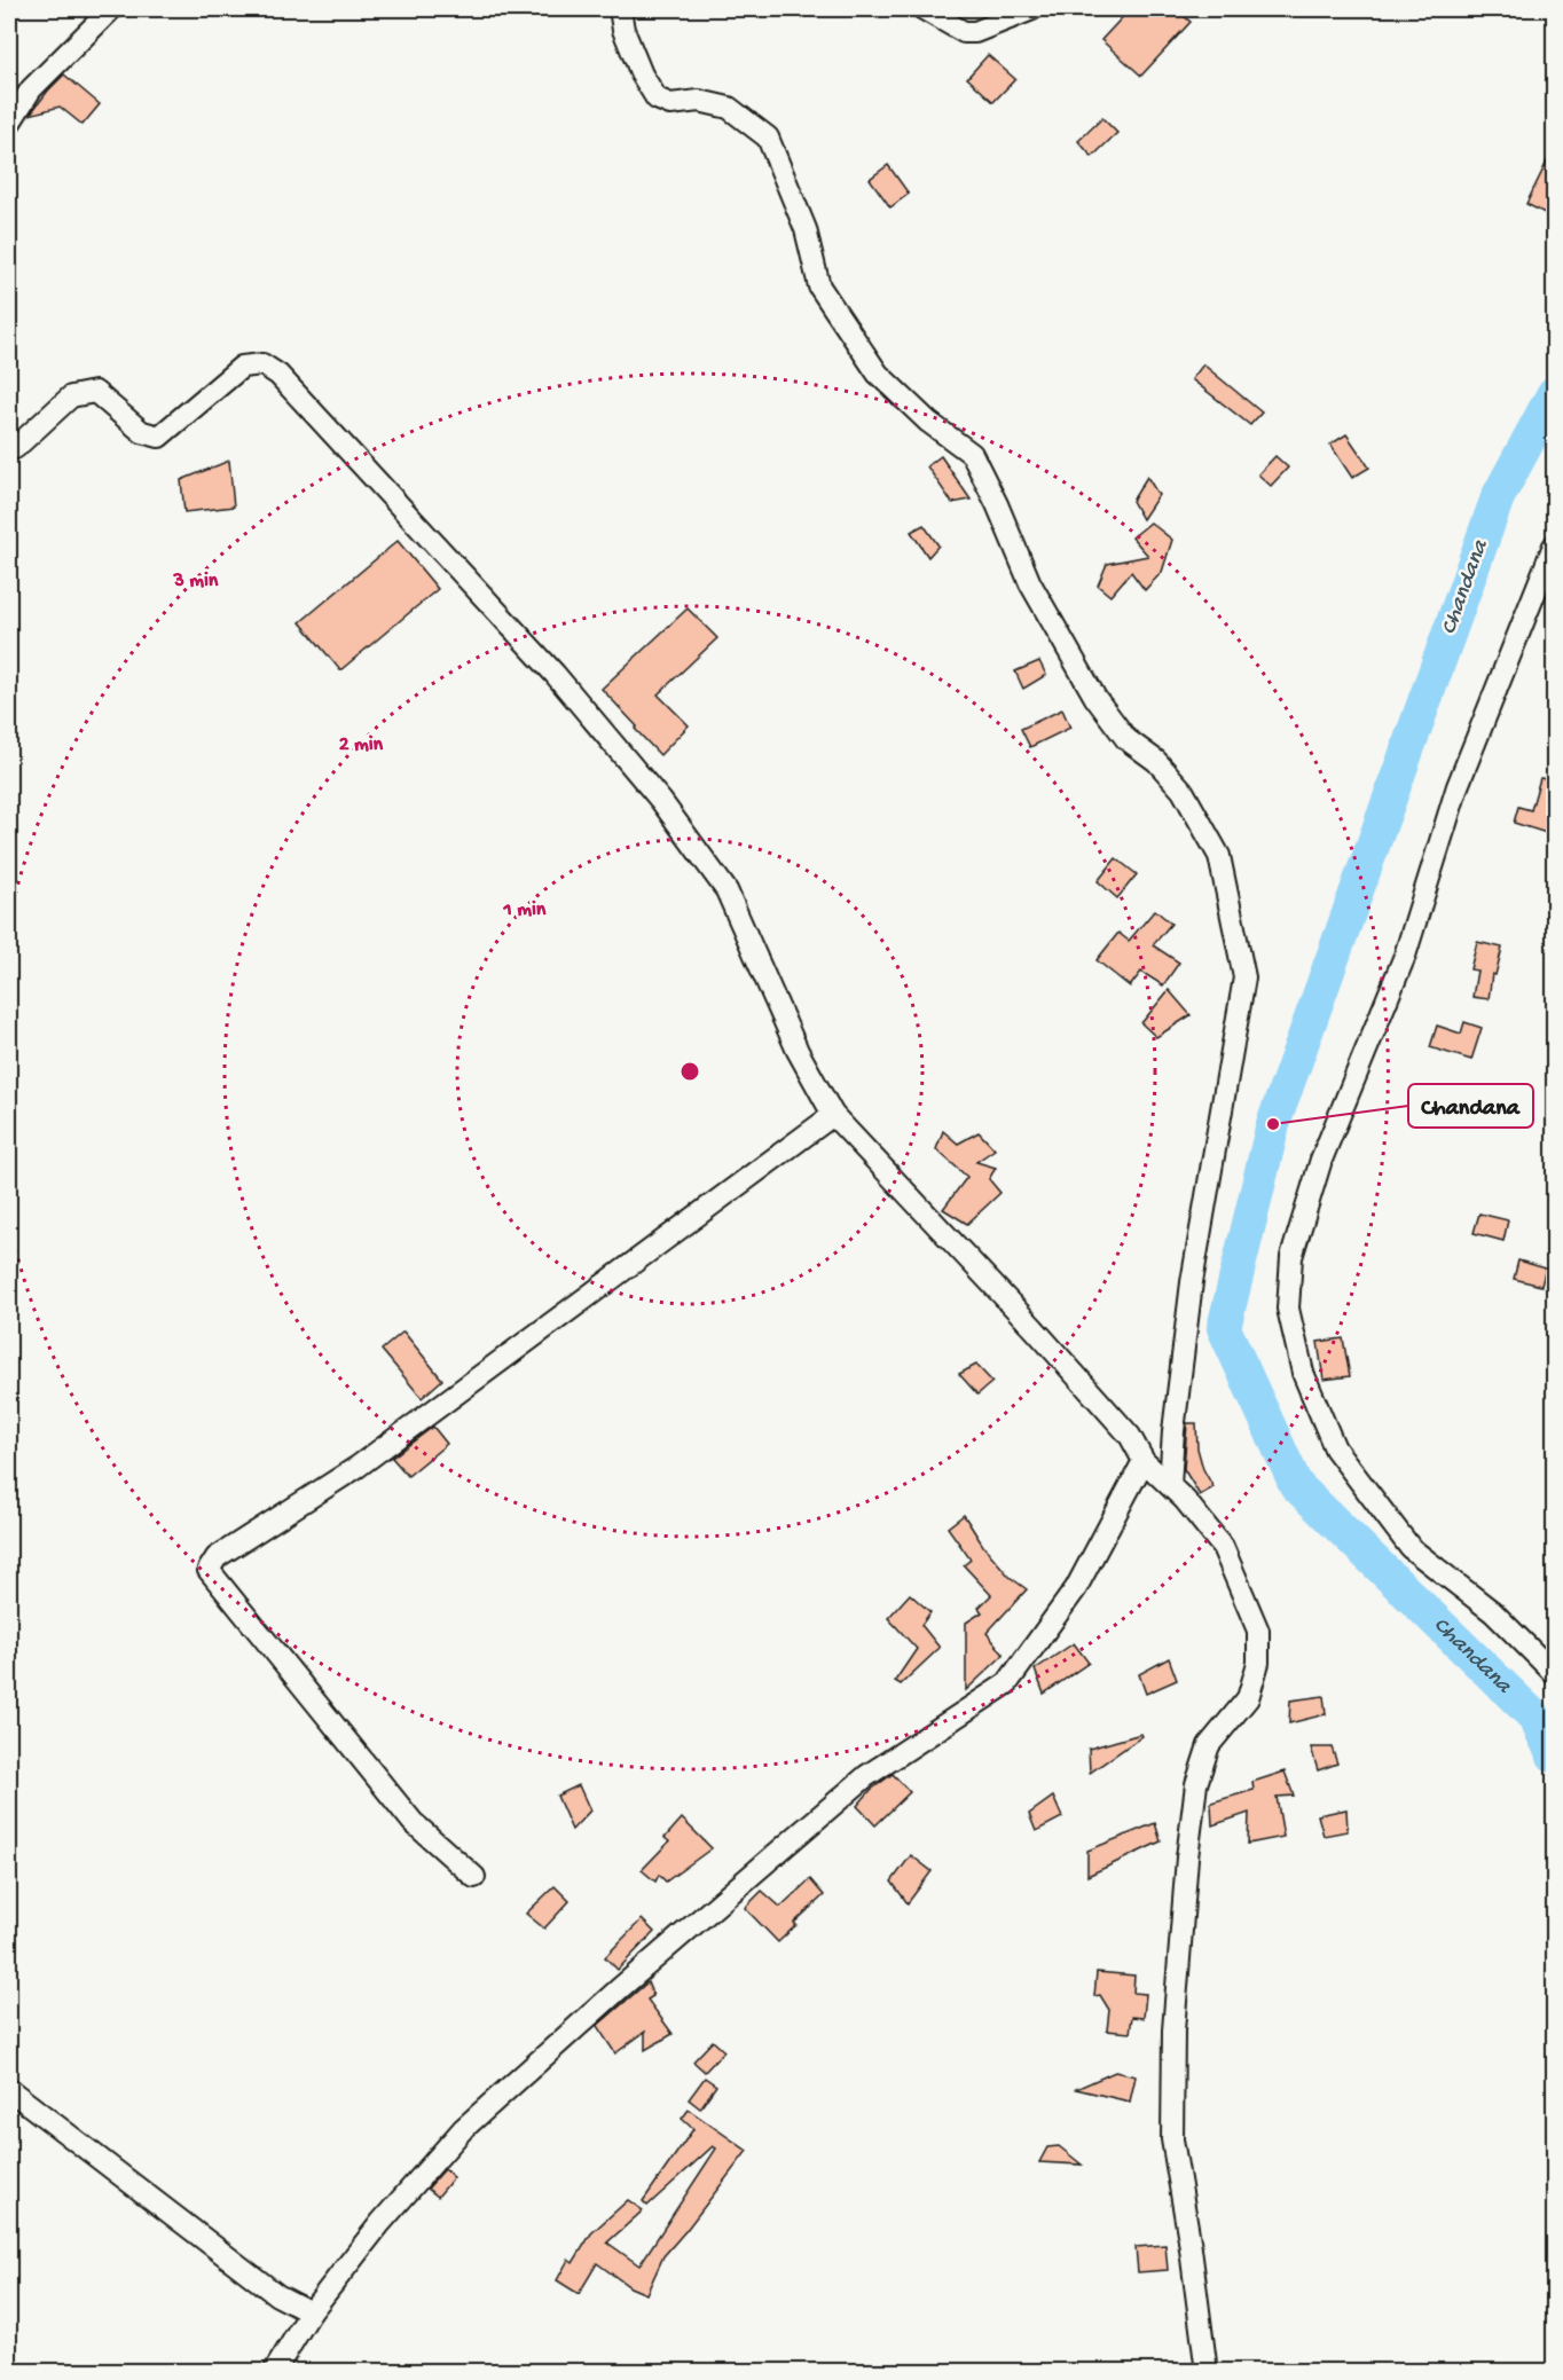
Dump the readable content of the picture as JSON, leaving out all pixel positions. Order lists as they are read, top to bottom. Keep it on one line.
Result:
{"water":["Chandana"],"places":["Chandana"],"rings":["3 min","2 min","1 min"]}
